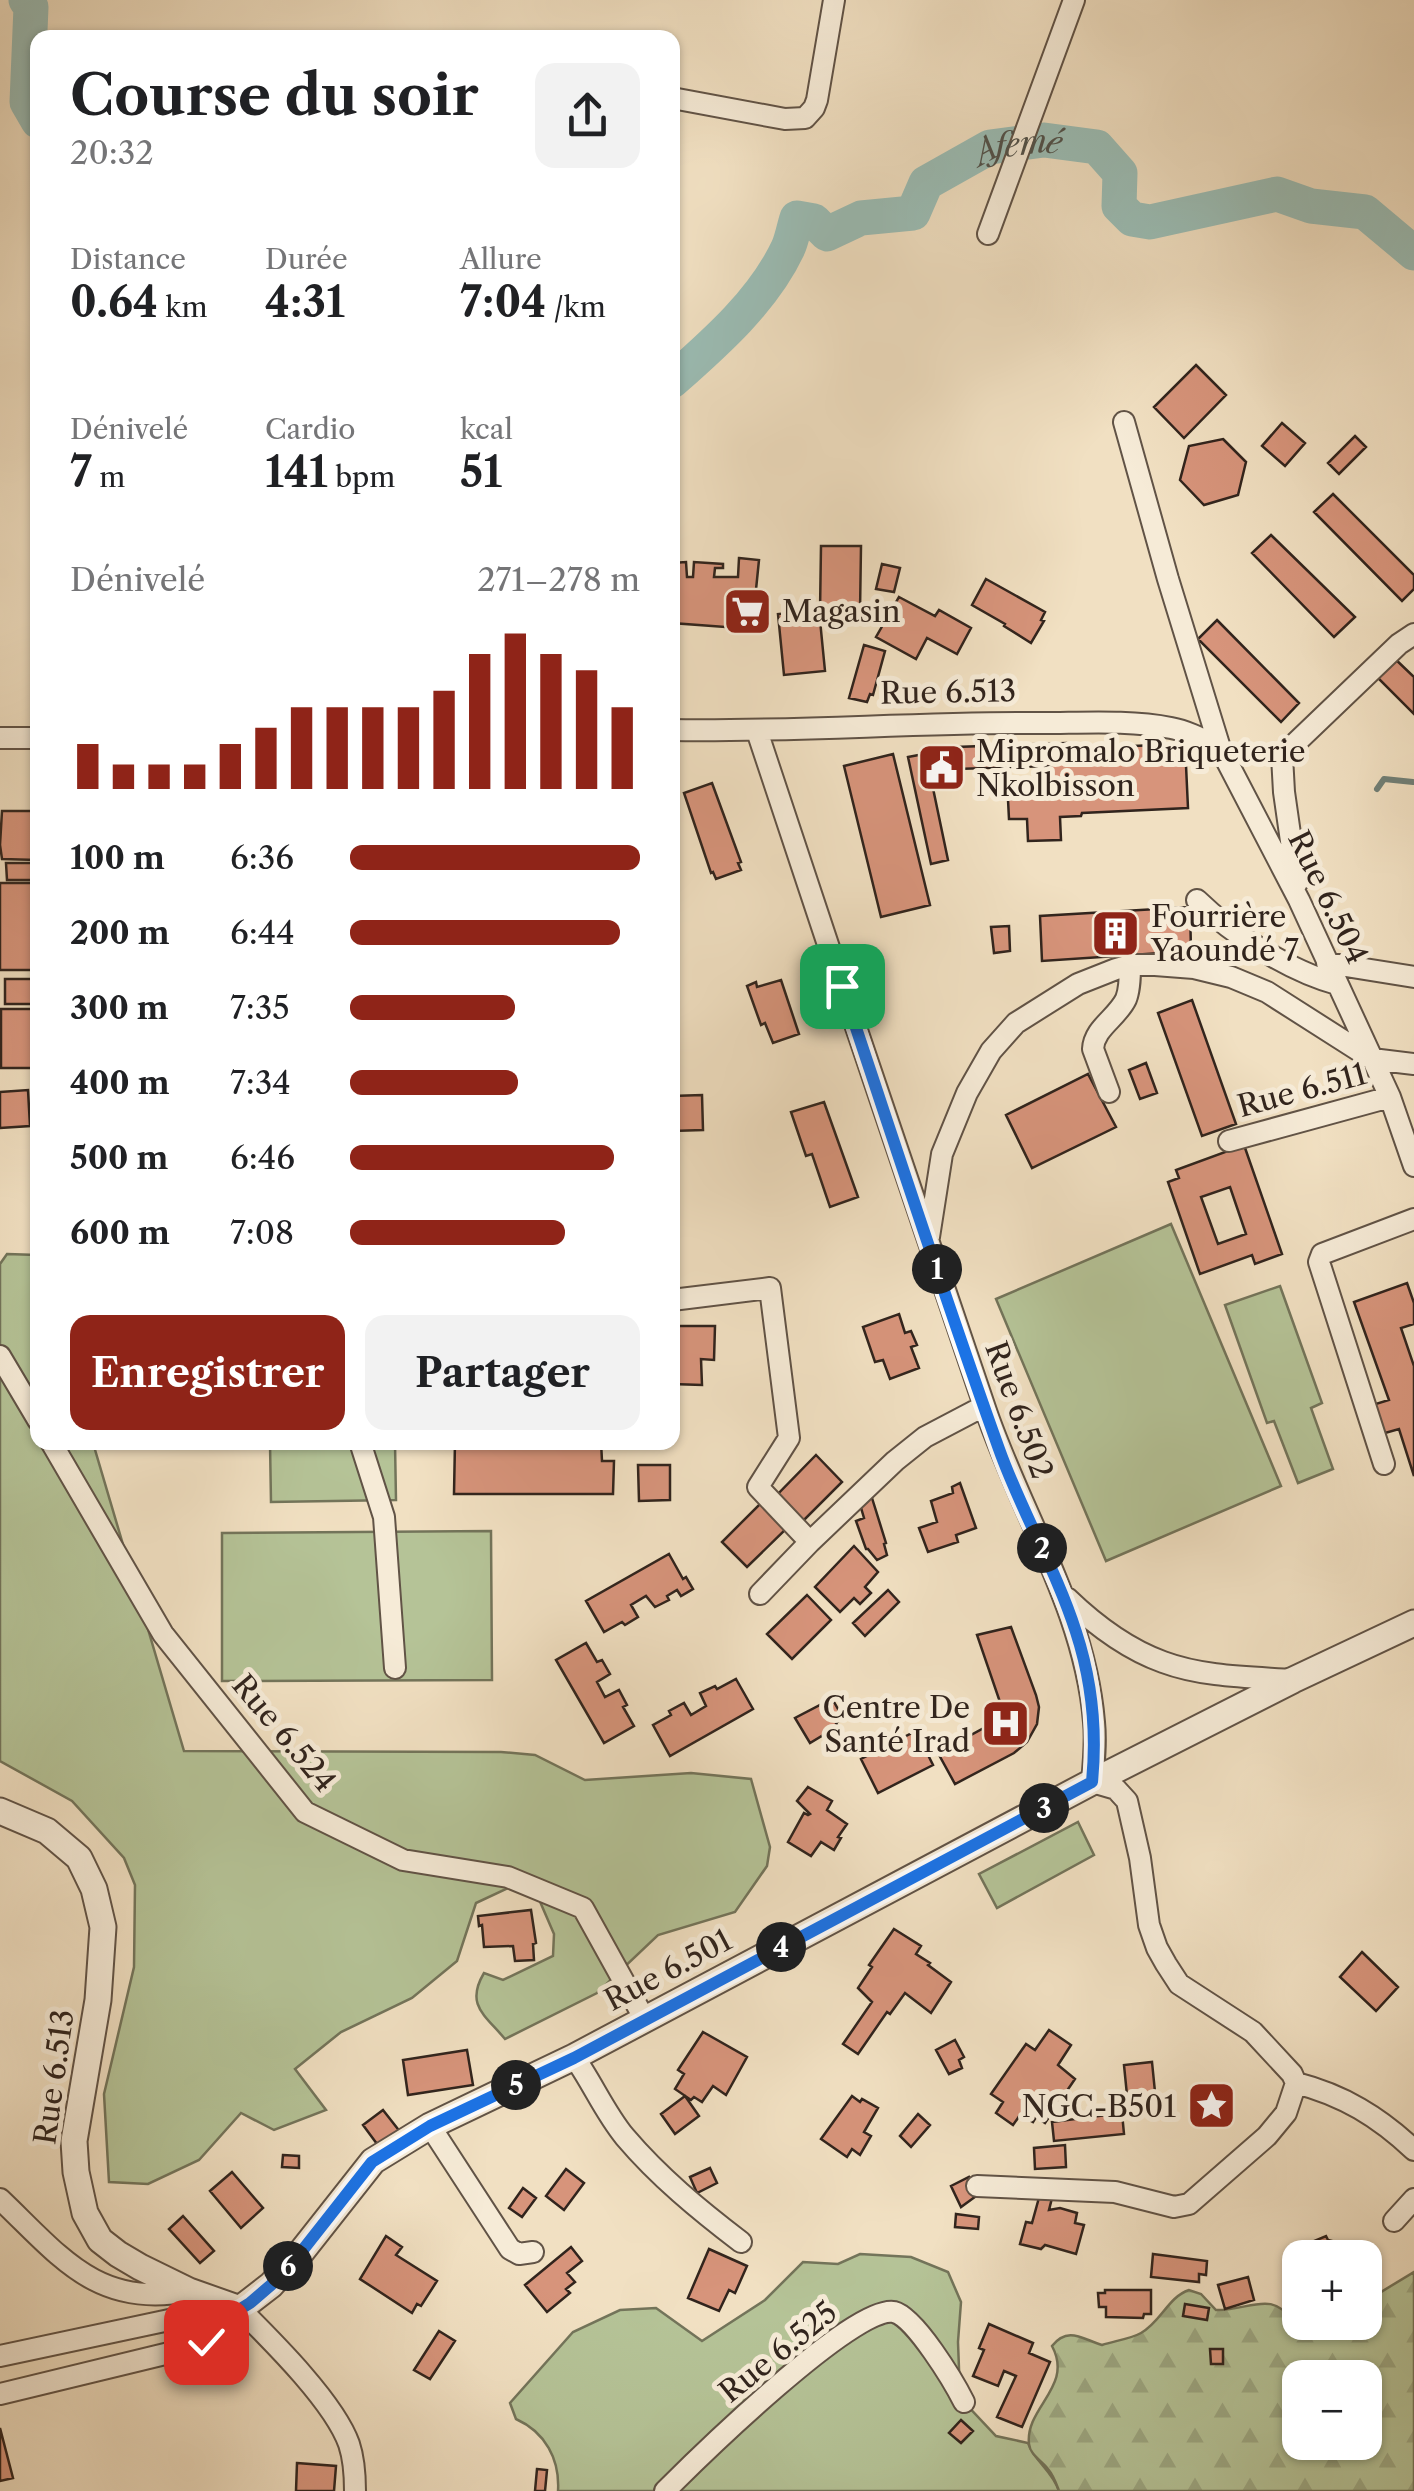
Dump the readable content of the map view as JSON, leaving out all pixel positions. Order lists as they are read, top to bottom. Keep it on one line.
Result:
{"streets":{"street":["Rue 6.513","Rue 6.504","Rue 6.511","Rue 6.502","Rue 6.524","Rue 6.501","Rue 6.525"]},"crossings":[["Rue 6.513","Rue 6.504"],["Rue 6.513","Rue 6.502"],["Rue 6.513","Rue 6.501"],["Rue 6.504","Rue 6.511"],["Rue 6.502","Rue 6.501"],["Rue 6.524","Rue 6.501"]],"water":["Afemé"],"places":{"supermarket":["Magasin"],"public building":["Mipromalo Briqueterie Nkolbisson"],"building":["Fourrière Yaoundé 7"],"hospital":["Centre De Santé Irad"],"place":["NGC-B501"]},"page":{"heading":["Course du soir","20:32"],"stats":[["Distance","0.64 km"],["Durée","4:31"],["Allure","7:04 /km"],["Dénivelé","7 m"],["Cardio","141 bpm"],["kcal","51"]],"chart":["Dénivelé","271–278 m"],"list":[{"name":"100 m","note":"6:36"},{"name":"200 m","note":"6:44"},{"name":"300 m","note":"7:35"},{"name":"400 m","note":"7:34"},{"name":"500 m","note":"6:46"},{"name":"600 m","note":"7:08"}],"pins":["1","2","3","4","5","6"],"buttons":["Enregistrer","Partager"],"map_buttons":["+","−"]}}
